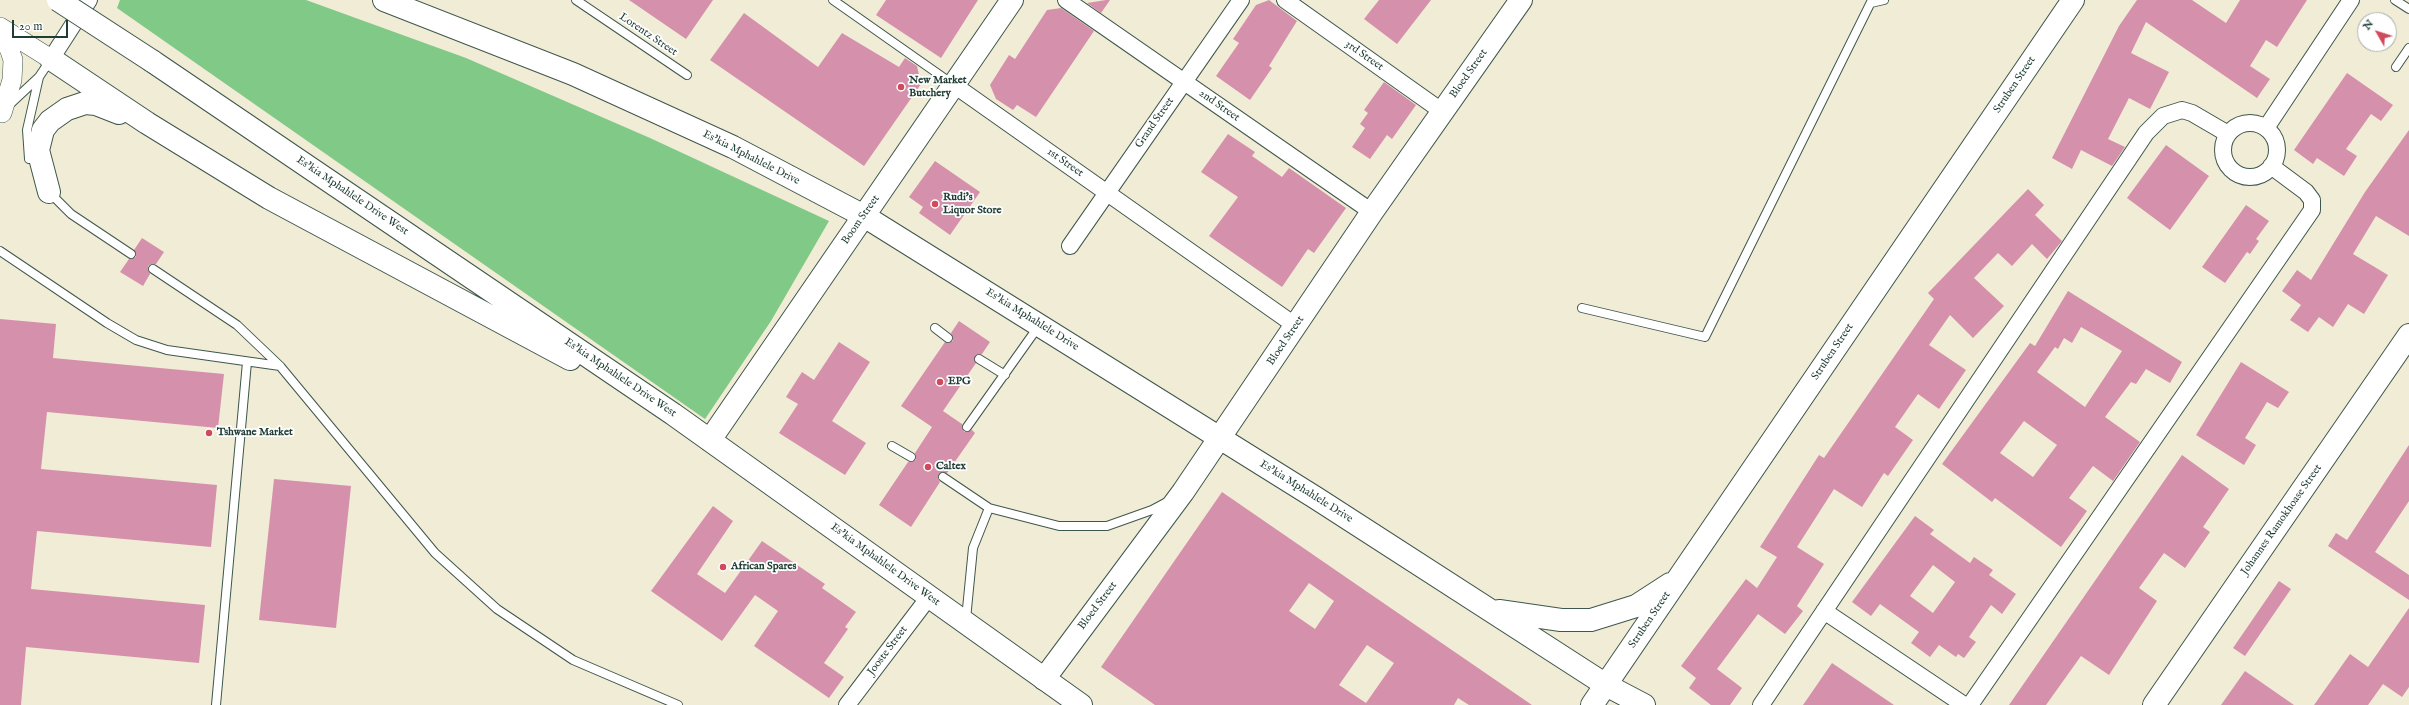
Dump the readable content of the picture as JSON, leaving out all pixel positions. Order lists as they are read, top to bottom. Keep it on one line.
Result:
{"streets":{"main road":["Bloed Street","Struben Street","Es'kia Mphahlele Drive","Es'kia Mphahlele Drive West","Boom Street","Johannes Ramokhoase Street"],"street":["3rd Street","2nd Street","Grand Street","1st Street","Jooste Street"],"lane":["Lorentz Street"]},"crossings":[["3rd Street","Bloed Street"],["Bloed Street","2nd Street"],["Bloed Street","Es'kia Mphahlele Drive"],["Bloed Street","1st Street"],["Bloed Street","Es'kia Mphahlele Drive West"],["Struben Street","Es'kia Mphahlele Drive"],["2nd Street","Grand Street"],["Grand Street","1st Street"],["Es'kia Mphahlele Drive","Boom Street"],["1st Street","Boom Street"],["Es'kia Mphahlele Drive West","Boom Street"],["Es'kia Mphahlele Drive West","Jooste Street"]],"places":["New Market Butchery","Rudi's Liquor Store","EPG","Tshwane Market","Caltex","African Spares"],"scale_bar":"20 m","north":"top left"}
